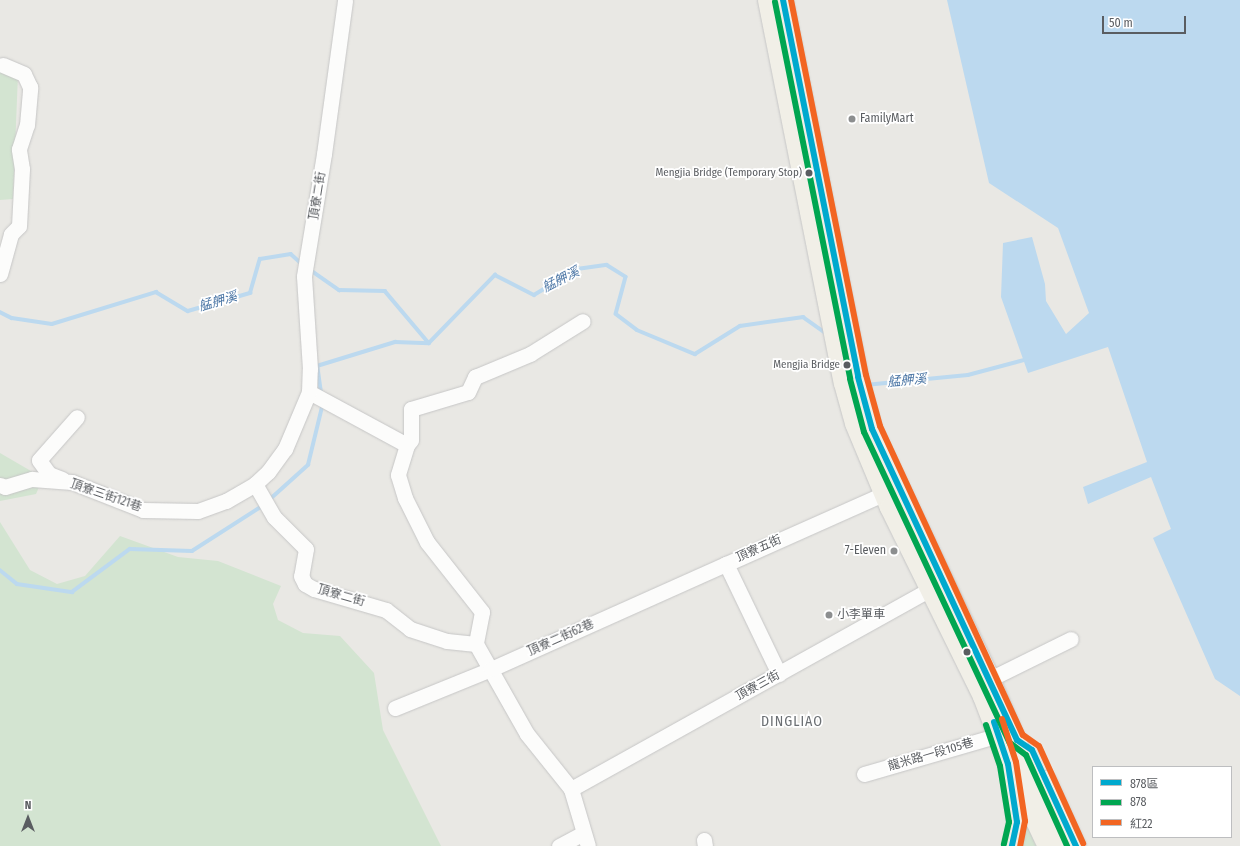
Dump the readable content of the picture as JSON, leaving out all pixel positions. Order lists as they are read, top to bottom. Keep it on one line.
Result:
{"streets":{"street":["頂寮二街","頂寮三街121巷","頂寮五街","頂寮二街62巷","頂寮三街","龍米路一段105巷"]},"crossings":[["頂寮二街","頂寮三街121巷"],["頂寮五街","頂寮二街62巷"],["頂寮五街","頂寮三街"]],"districts":["DINGLIAO"],"water":["艋舺溪"],"places":["FamilyMart","Mengjia Bridge (Temporary Stop)","Mengjia Bridge","7-Eleven","小李單車"],"lines":["transit line 878區","transit line 紅22","transit line 878"],"legend":["878區","878","紅22"],"scale_bar":"50 m","north":"top"}
